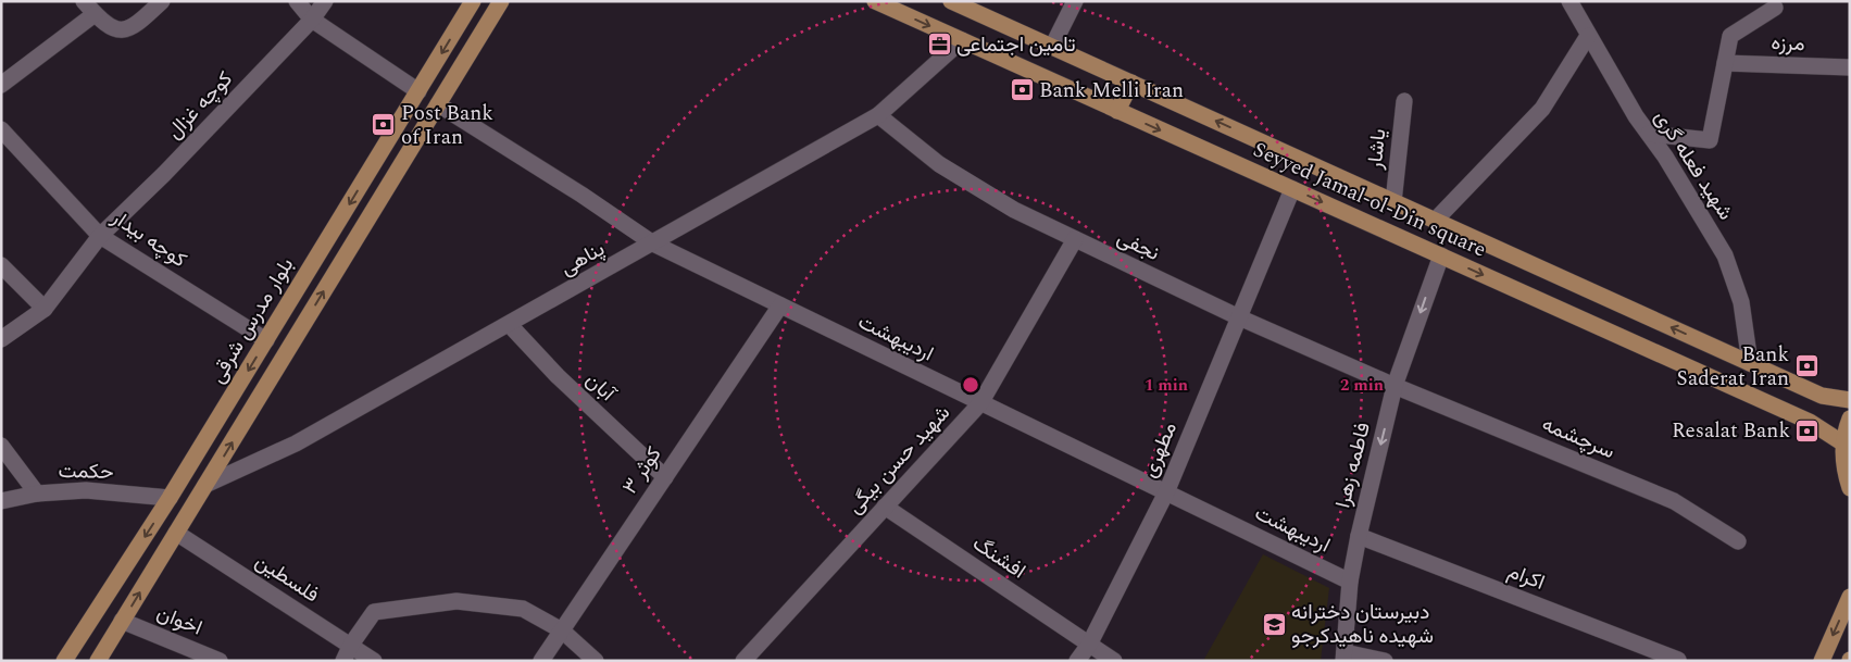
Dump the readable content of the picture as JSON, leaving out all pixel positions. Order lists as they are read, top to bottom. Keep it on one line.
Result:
{"streets":{"main road":["Seyyed Jamal-ol-Din square","بلوار مدرس شرقی"],"street":["مرزه","کوچه غزال","یاشار","شهید فعله گری","کوچه بیدار","نجفی","پناهی","اردیبهشت","آبان","سرچشمه","مطهری","شهید حسن بیگی","فاطمه زهرا","کوثر ۳","حکمت","افشنگ","اکرام","فلسطین","اخوان"]},"crossings":[["کوچه غزال","کوچه بیدار"],["یاشار","Seyyed Jamal-ol-Din square"],["شهید فعله گری","Seyyed Jamal-ol-Din square"],["Seyyed Jamal-ol-Din square","پناهی"],["Seyyed Jamal-ol-Din square","مطهری"],["Seyyed Jamal-ol-Din square","فاطمه زهرا"],["کوچه بیدار","بلوار مدرس شرقی"],["نجفی","پناهی"],["نجفی","سرچشمه"],["نجفی","مطهری"],["نجفی","شهید حسن بیگی"],["نجفی","فاطمه زهرا"],["پناهی","اردیبهشت"],["پناهی","آبان"],["بلوار مدرس شرقی","حکمت"],["اردیبهشت","مطهری"],["اردیبهشت","شهید حسن بیگی"],["اردیبهشت","فاطمه زهرا"],["اردیبهشت","کوثر ۳"],["آبان","کوثر ۳"],["سرچشمه","فاطمه زهرا"],["مطهری","افشنگ"],["شهید حسن بیگی","افشنگ"],["فاطمه زهرا","اکرام"]],"one_way":["فاطمه زهرا"],"places":{"office":["تامین اجتماعی"],"bank":["Bank Melli Iran","Post Bank of Iran","Bank Saderat Iran","Resalat Bank"],"school or university":["دبیرستان دخترانه شهیده ناهیدکرجو"]},"rings":["1 min","2 min"]}
